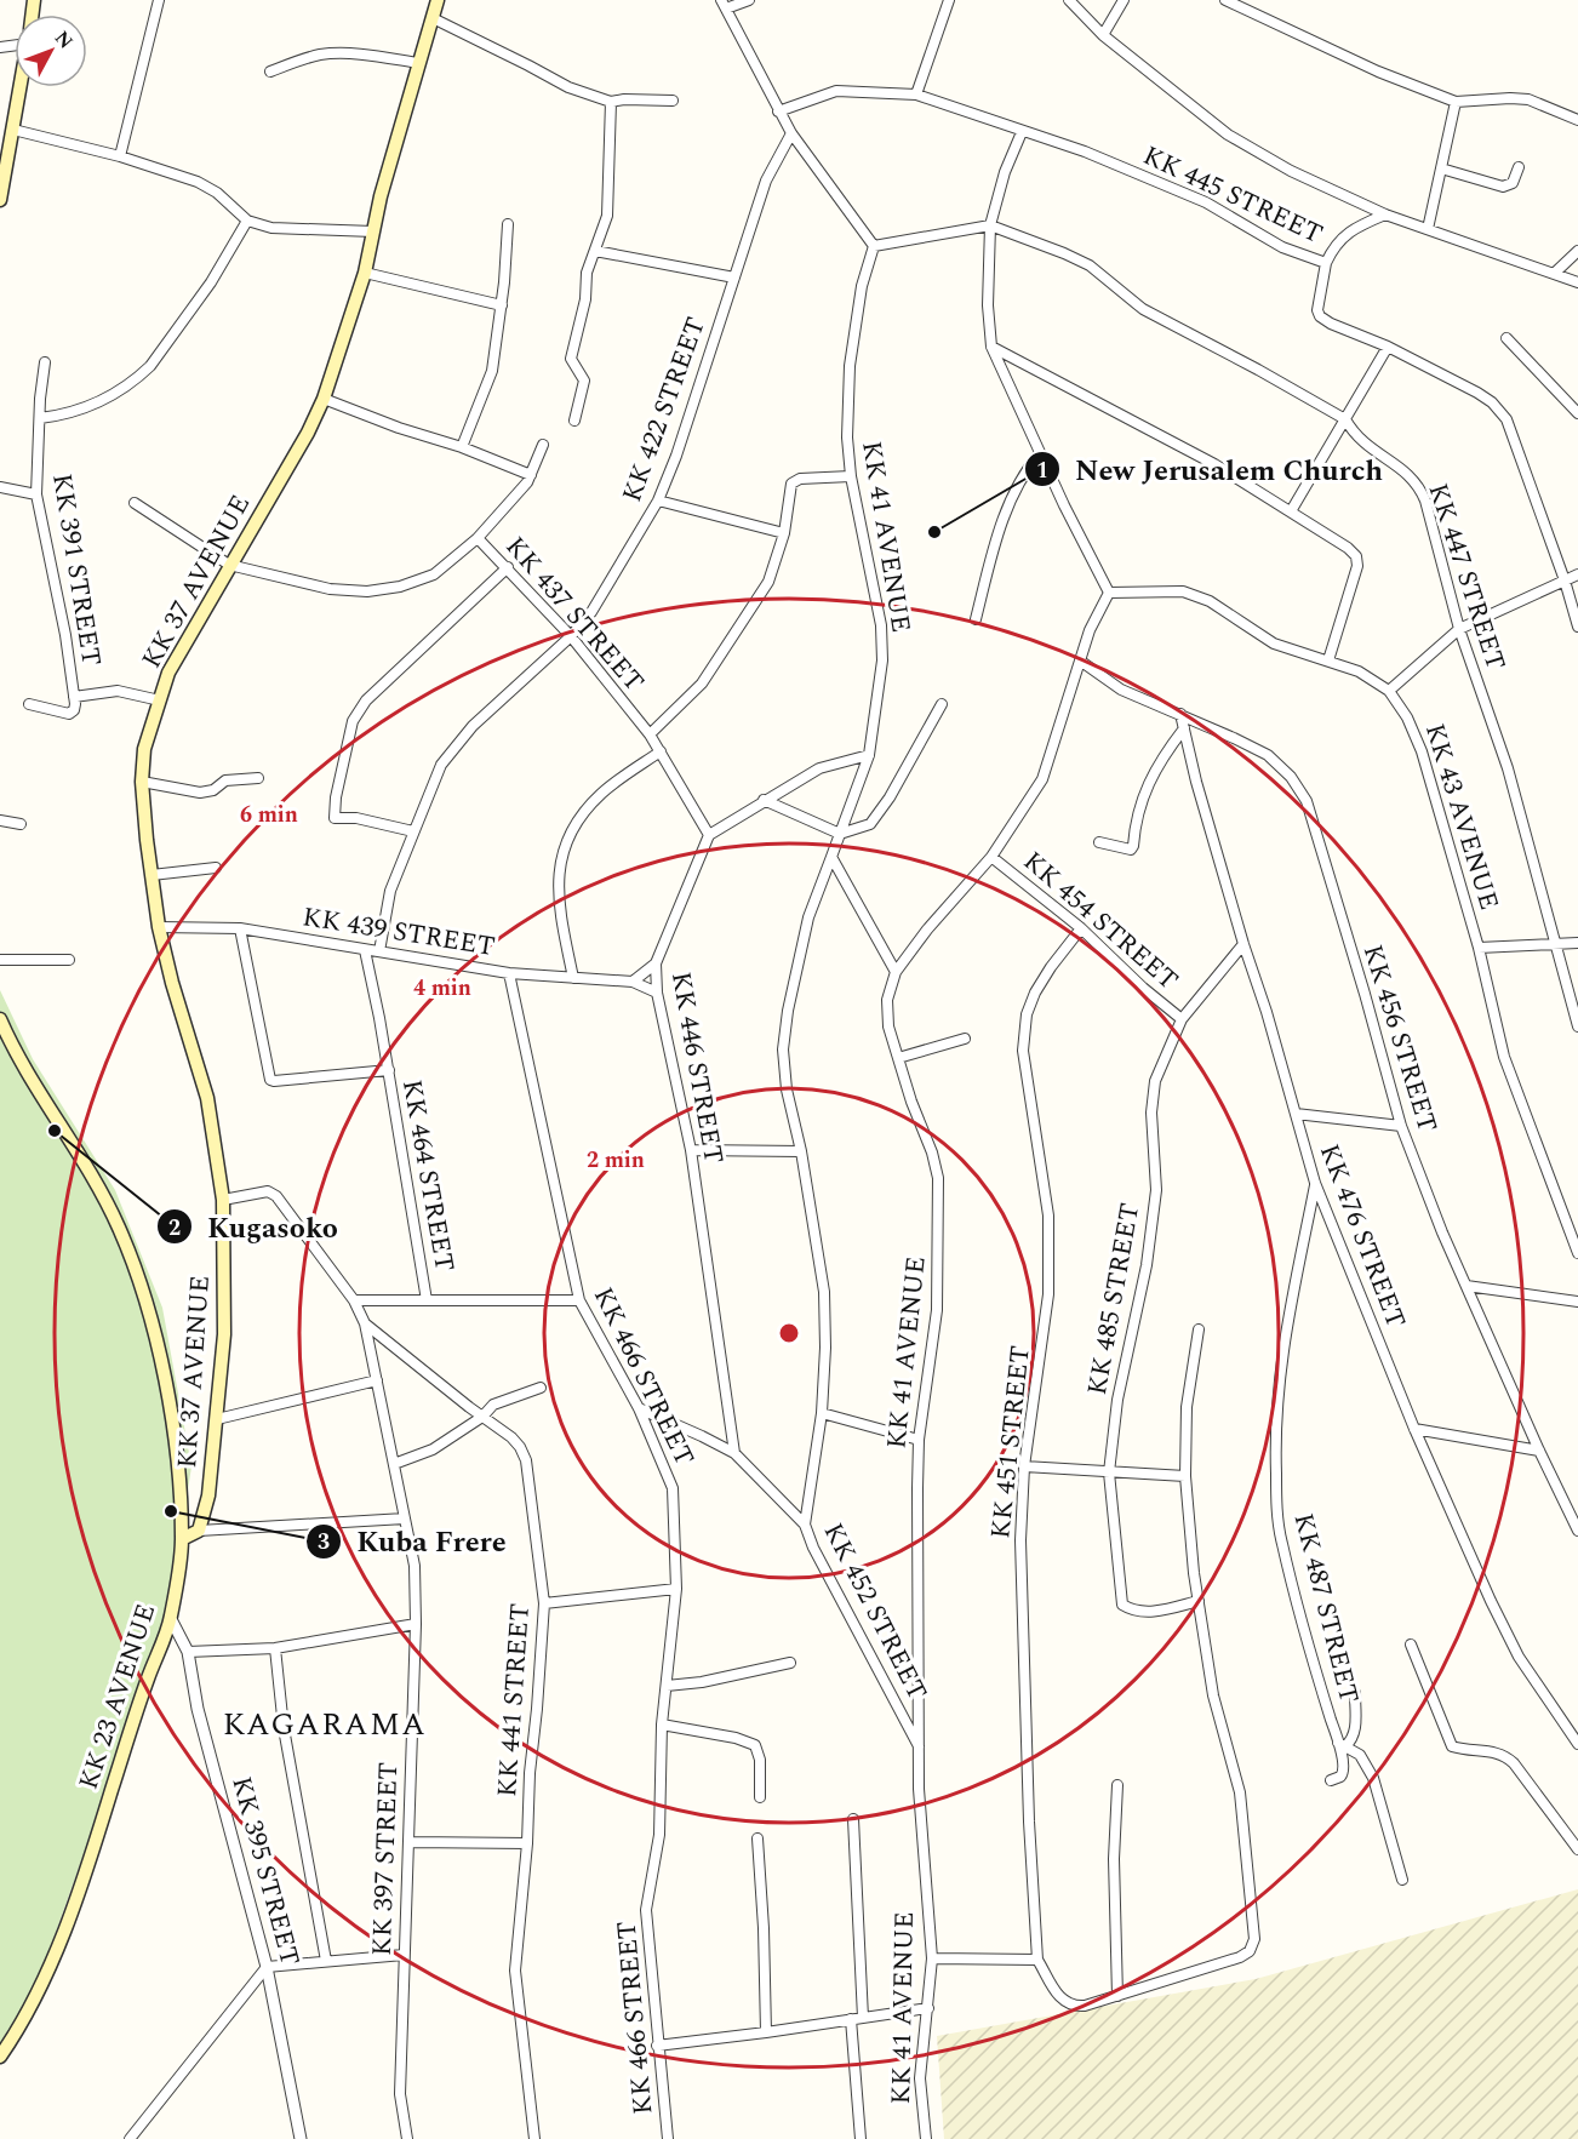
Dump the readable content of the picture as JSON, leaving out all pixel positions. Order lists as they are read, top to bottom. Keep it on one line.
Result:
{"streets":{"main road":["KK 37 AVENUE","KK 23 AVENUE"],"street":["KK 445 STREET","KK 422 STREET","KK 41 AVENUE","KK 391 STREET","KK 447 STREET","KK 437 STREET","KK 43 AVENUE","KK 454 STREET","KK 439 STREET","KK 456 STREET","KK 446 STREET","KK 464 STREET","KK 476 STREET","KK 485 STREET","KK 466 STREET","KK 451 STREET","KK 487 STREET","KK 452 STREET","KK 441 STREET","KK 397 STREET","KK 395 STREET"]},"crossings":[["KK 422 STREET","KK 437 STREET"],["KK 422 STREET","KK 439 STREET"],["KK 41 AVENUE","KK 452 STREET"],["KK 391 STREET","KK 37 AVENUE"],["KK 37 AVENUE","KK 437 STREET"],["KK 37 AVENUE","KK 439 STREET"],["KK 37 AVENUE","KK 441 STREET"],["KK 437 STREET","KK 446 STREET"],["KK 454 STREET","KK 485 STREET"],["KK 454 STREET","KK 451 STREET"],["KK 439 STREET","KK 446 STREET"],["KK 439 STREET","KK 464 STREET"],["KK 439 STREET","KK 466 STREET"],["KK 456 STREET","KK 476 STREET"],["KK 446 STREET","KK 452 STREET"],["KK 464 STREET","KK 466 STREET"],["KK 464 STREET","KK 441 STREET"],["KK 476 STREET","KK 485 STREET"],["KK 476 STREET","KK 487 STREET"],["KK 466 STREET","KK 452 STREET"],["KK 23 AVENUE","KK 395 STREET"],["KK 441 STREET","KK 397 STREET"]],"districts":["KAGARAMA"],"places":["New Jerusalem Church","Kugasoko","Kuba Frere"],"north":"top right","rings":["6 min","4 min","2 min"]}
